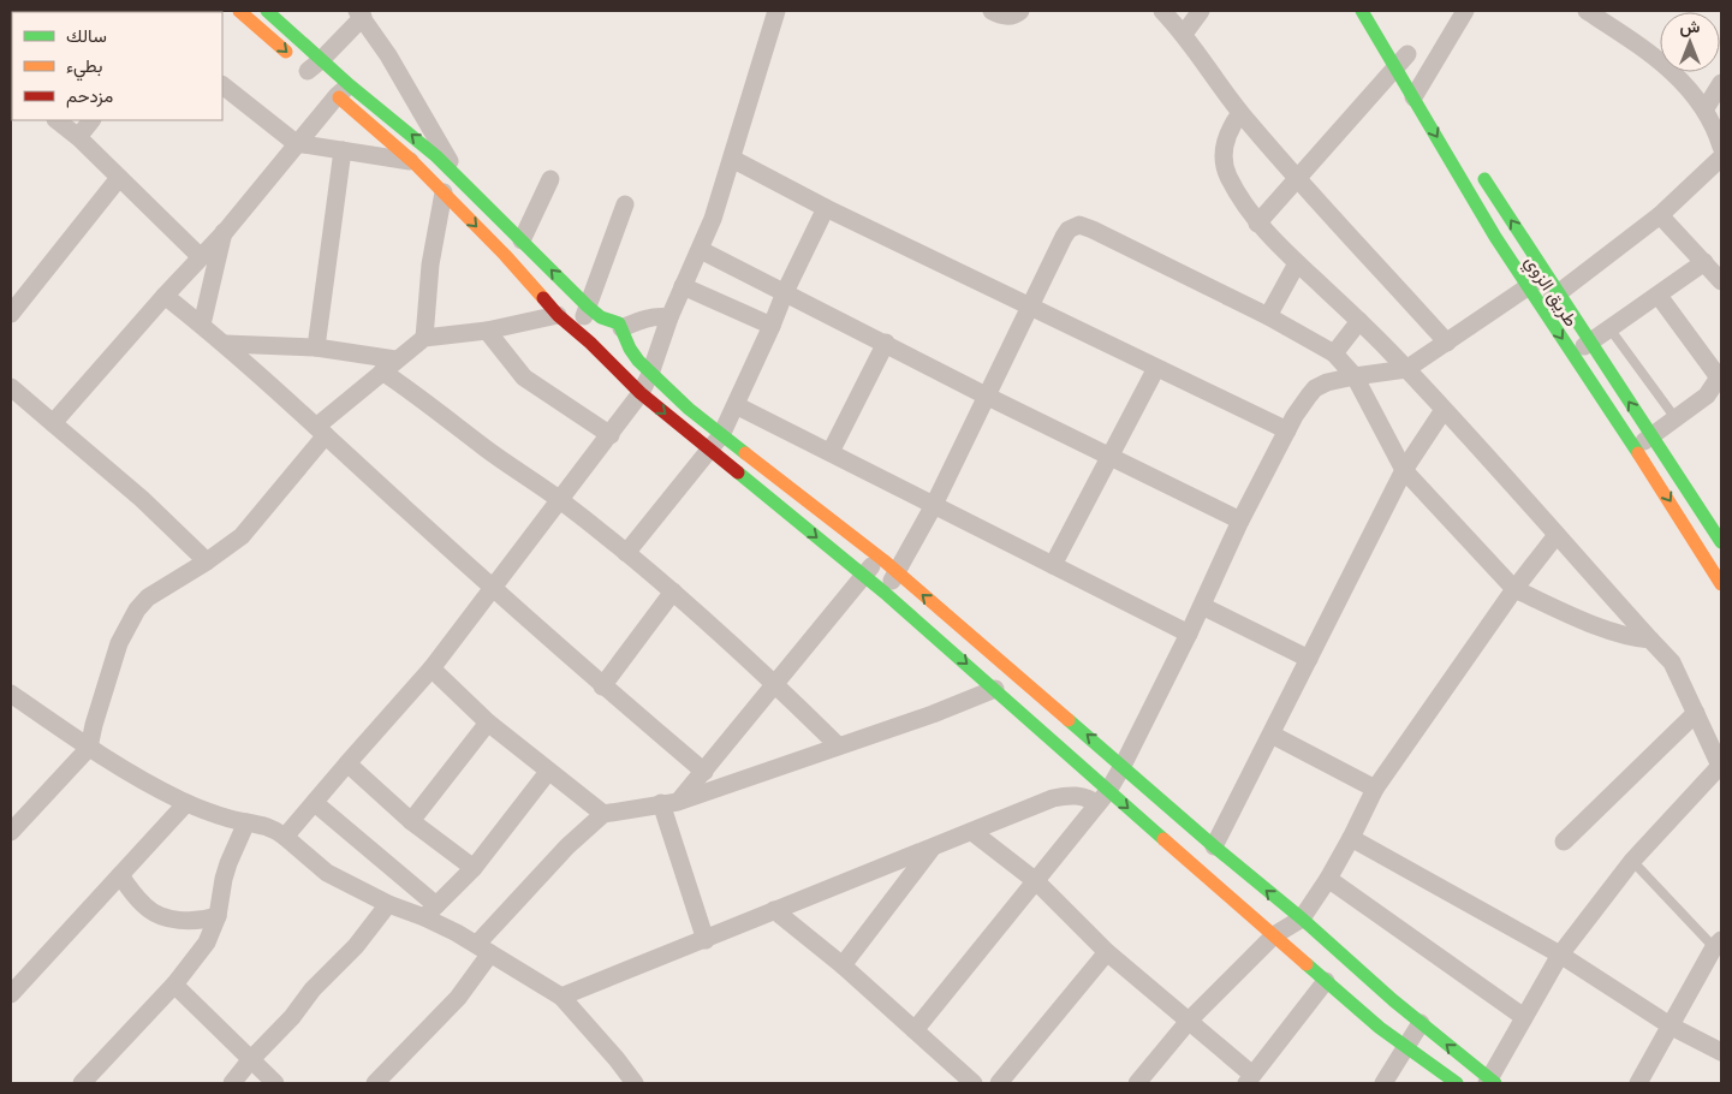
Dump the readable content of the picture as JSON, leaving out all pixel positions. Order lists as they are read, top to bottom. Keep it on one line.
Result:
{"streets":{"street":["طريق الزوي"]},"legend":["سالك","بطيء","مزدحم"],"north":"top"}
